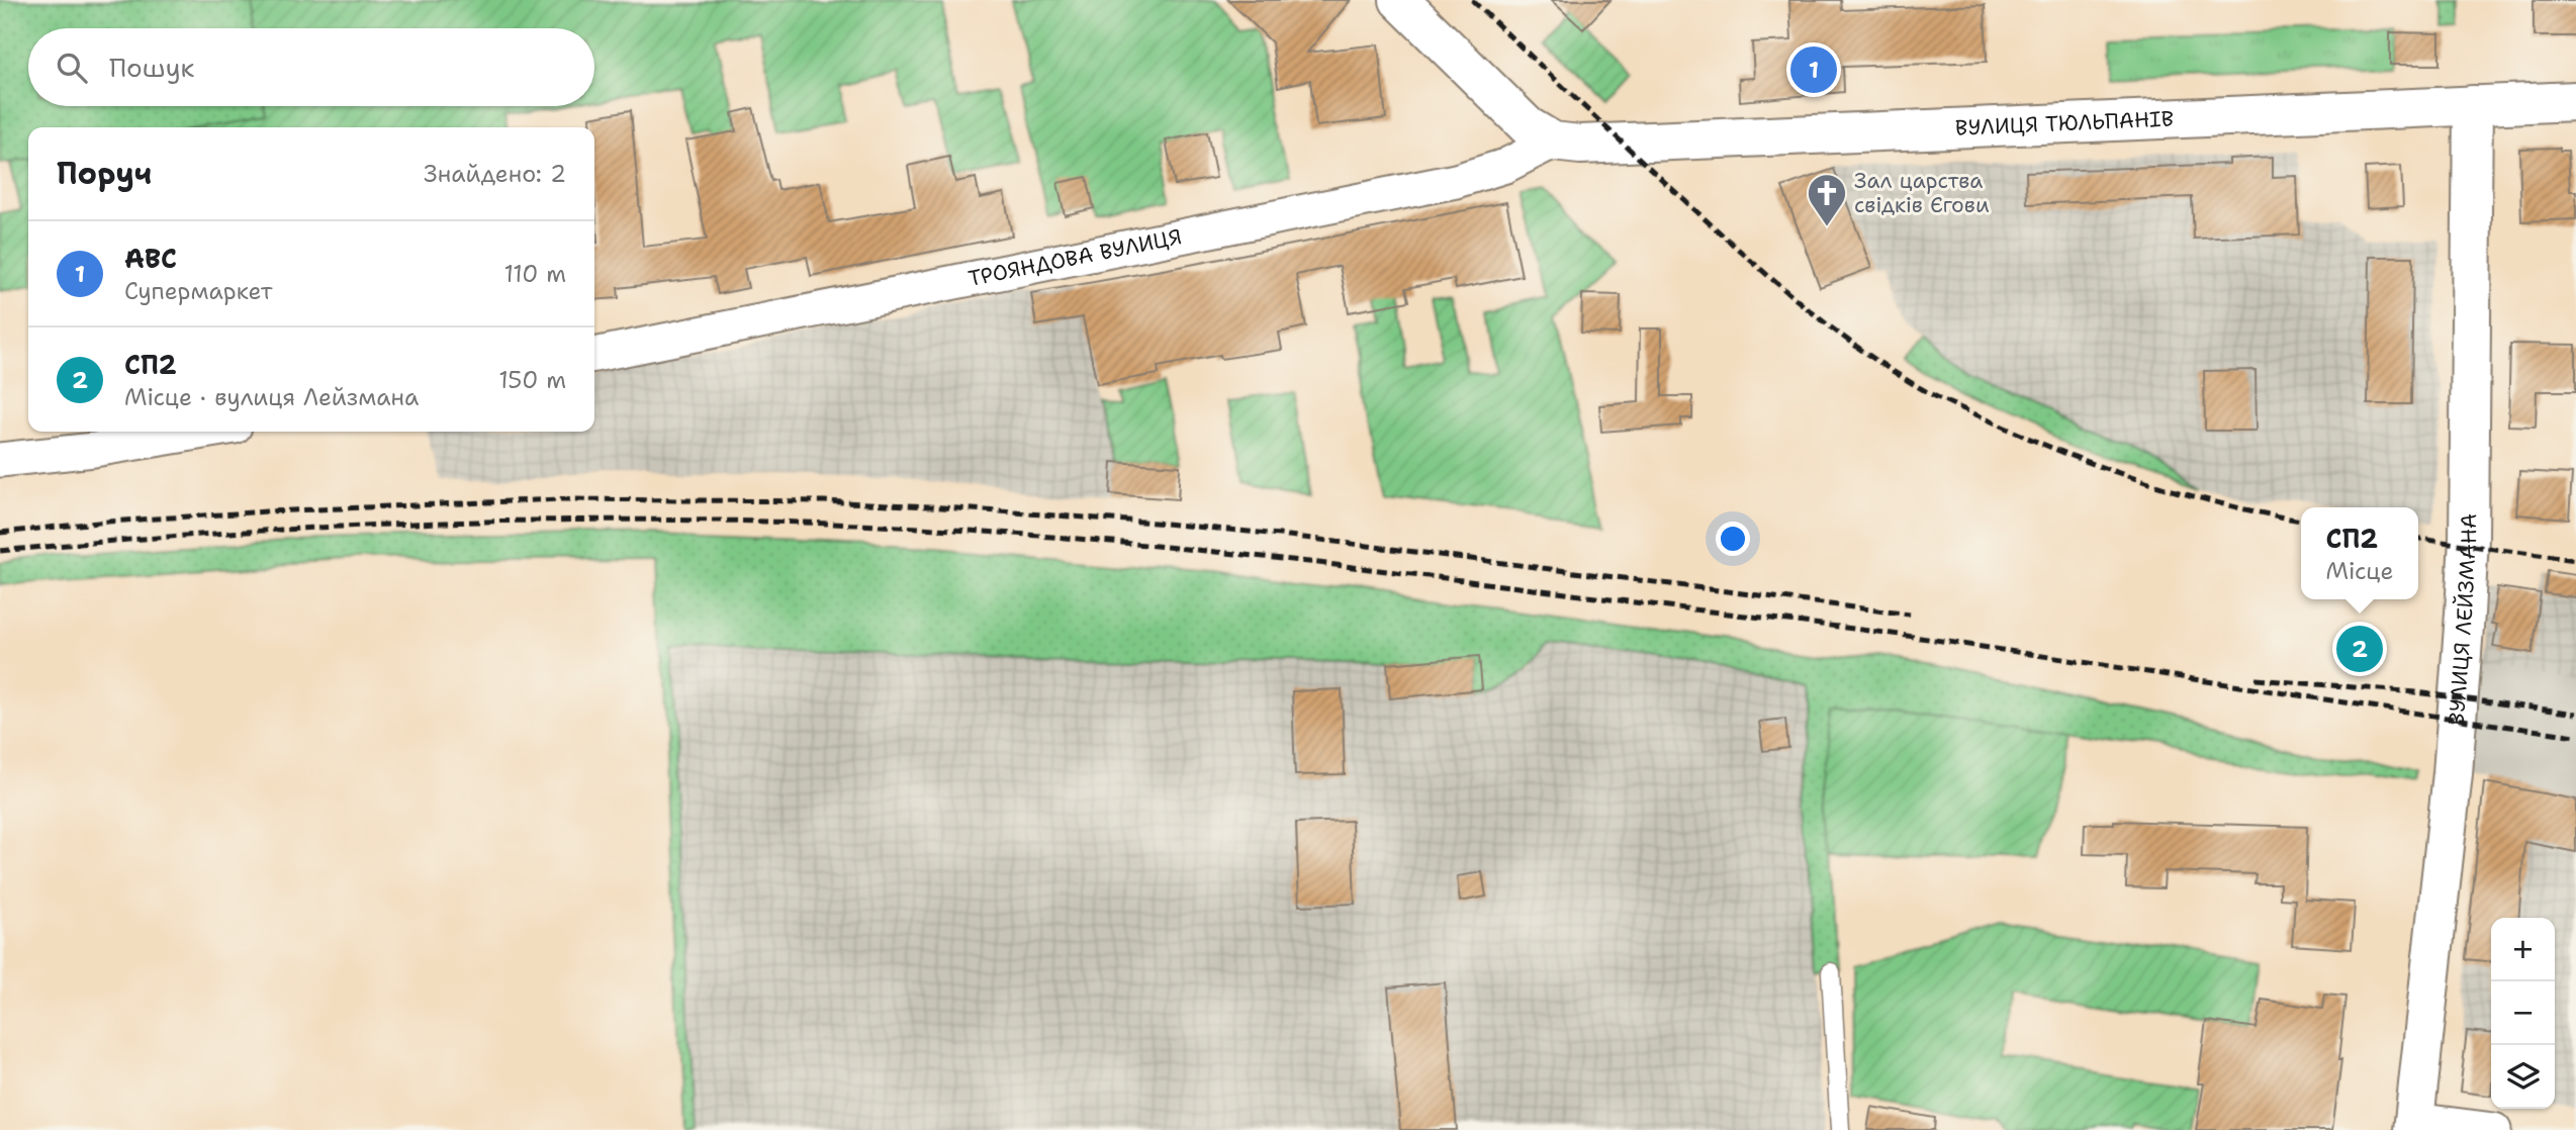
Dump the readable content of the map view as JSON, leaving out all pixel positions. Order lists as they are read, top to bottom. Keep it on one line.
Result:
{"streets":{"street":["ВУЛИЦЯ ТЮЛЬПАНІВ","ТРОЯНДОВА ВУЛИЦЯ","ВУЛИЦЯ ЛЕЙЗМАНА"]},"crossings":[["ВУЛИЦЯ ТЮЛЬПАНІВ","ТРОЯНДОВА ВУЛИЦЯ"],["ВУЛИЦЯ ТЮЛЬПАНІВ","ВУЛИЦЯ ЛЕЙЗМАНА"]],"places":{"church":["Зал царства свідків Єгови"]},"page":{"search":"Пошук","pins":["1","2"],"heading":["Поруч","Знайдено: 2"],"list":[{"mark":"1","name":"ABC","note":"Супермаркет","value":"110 m"},{"mark":"2","name":"СП2","note":"Місце · вулиця Лейзмана","value":"150 m"}],"popup":["СП2","Місце"],"map_buttons":["+","−"]}}
